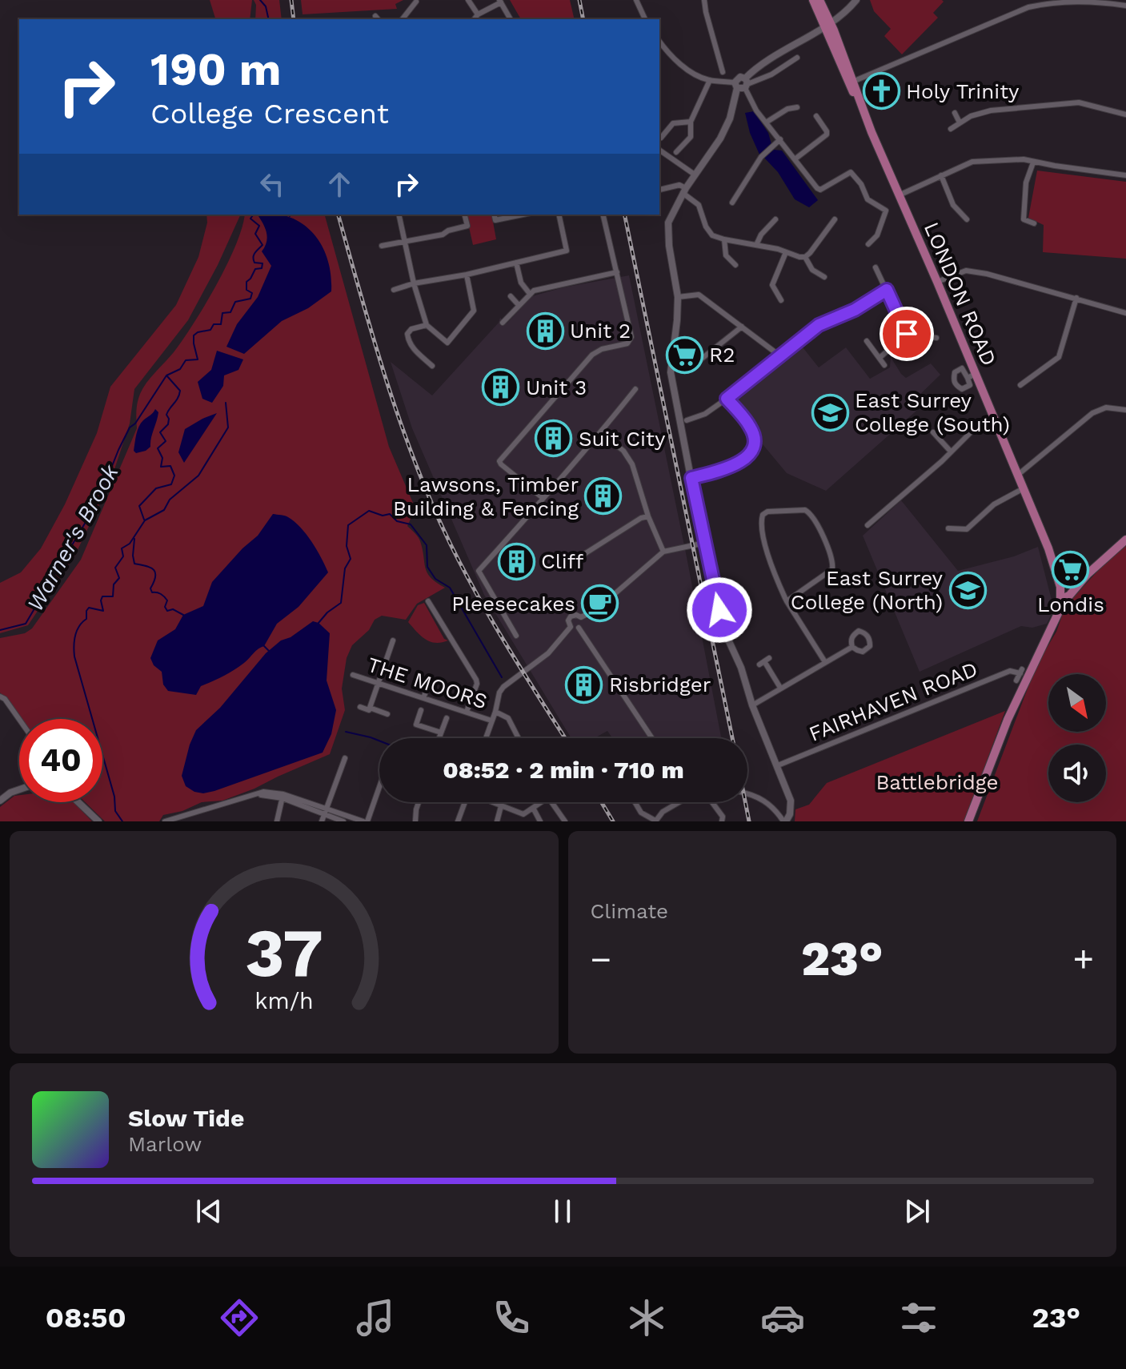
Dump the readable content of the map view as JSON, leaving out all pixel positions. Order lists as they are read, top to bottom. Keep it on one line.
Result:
{"streets":{"main road":["LONDON ROAD"],"street":["THE MOORS","FAIRHAVEN ROAD"]},"water":["Warner's Brook"],"parks":["Battlebridge"],"places":{"church":["Holy Trinity"],"building":["Unit 2","Unit 3","Suit City","Lawsons, Timber Building & Fencing","Cliff","Risbridger"],"supermarket":["R2","Londis"],"school or university":["East Surrey College (South)","East Surrey College (North)"],"cafe":["Pleesecakes"]},"north":"bottom right","page":{"turn":["190 m","College Crescent"],"limit":"40","trip":"08:52 · 2 min · 710 m","tile":"Climate","heat":["−","23°","+"],"song":["Slow Tide","Marlow"],"tabs":["08:50","23°"],"gauge":["37","km/h"]}}
